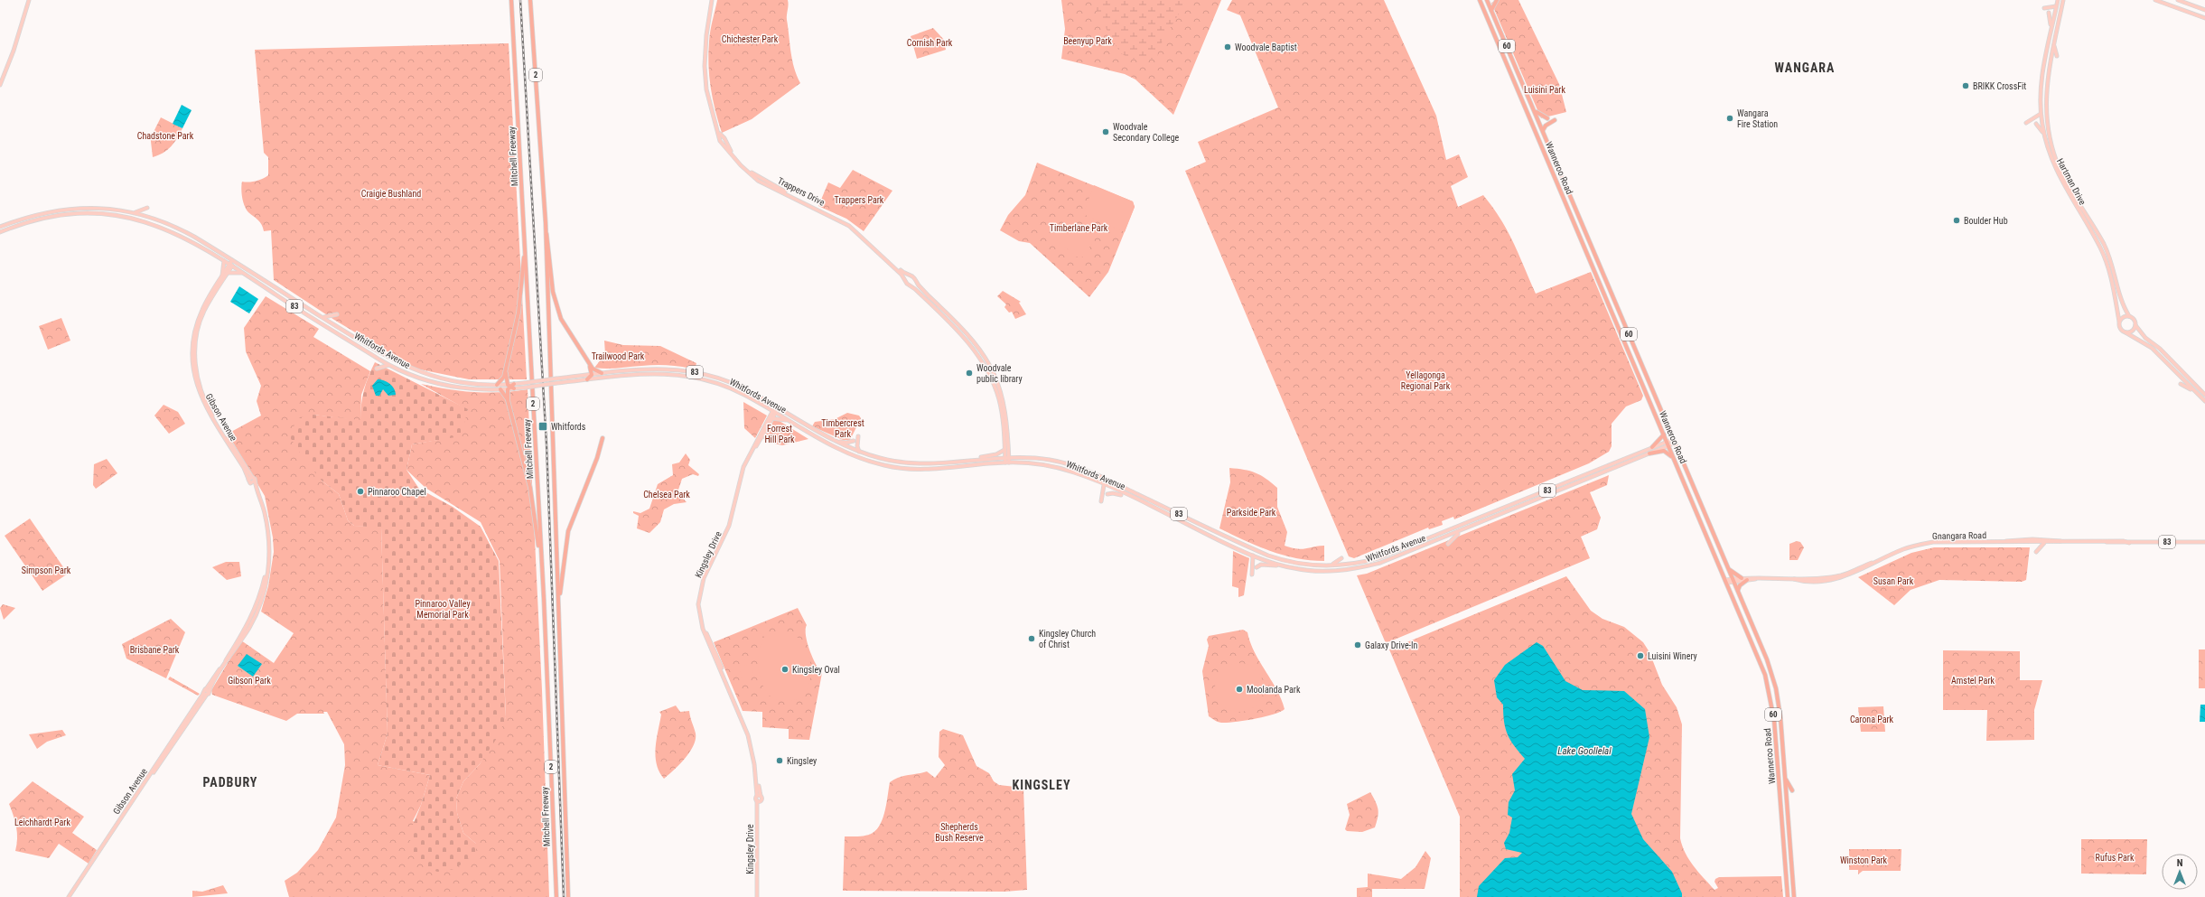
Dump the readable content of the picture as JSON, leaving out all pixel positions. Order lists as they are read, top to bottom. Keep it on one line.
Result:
{"streets":{"highway":["60","2","Mitchell Freeway","Wanneroo Road","83"],"main road":["Hartman Drive","Trappers Drive","Whitfords Avenue","Gibson Avenue","Gnangara Road","Kingsley Drive"]},"crossings":[["Wanneroo Road","83"],["Wanneroo Road","Whitfords Avenue"],["Wanneroo Road","Gnangara Road"],["83","Whitfords Avenue"],["83","Gnangara Road"],["Whitfords Avenue","Gibson Avenue"],["Whitfords Avenue","Kingsley Drive"]],"districts":["WANGARA","PADBURY","KINGSLEY"],"water":["Lake Goollelal"],"parks":["Chichester Park","Beenyup Park","Cornish Park","Luisini Park","Chadstone Park","Craigie Bushland","Trappers Park","Timberlane Park","Trailwood Park","Yellagonga Regional Park","Timbercrest Park","Forrest Hill Park","Chelsea Park","Parkside Park","Simpson Park","Susan Park","Pinnaroo Valley Memorial Park","Brisbane Park","Gibson Park","Amstel Park","Carona Park","Leichhardt Park","Shepherds Bush Reserve","Rufus Park","Winston Park"],"places":{"other":["Woodvale Baptist","BRIKK CrossFit","Wangara Fire Station","Woodvale Secondary College","Boulder Hub","Woodvale public library","Pinnaroo Chapel","Kingsley Church of Christ","Galaxy Drive-In","Luisini Winery","Kingsley Oval","Moolanda Park","Kingsley"],"transit":["Whitfords"]},"north":"top"}
